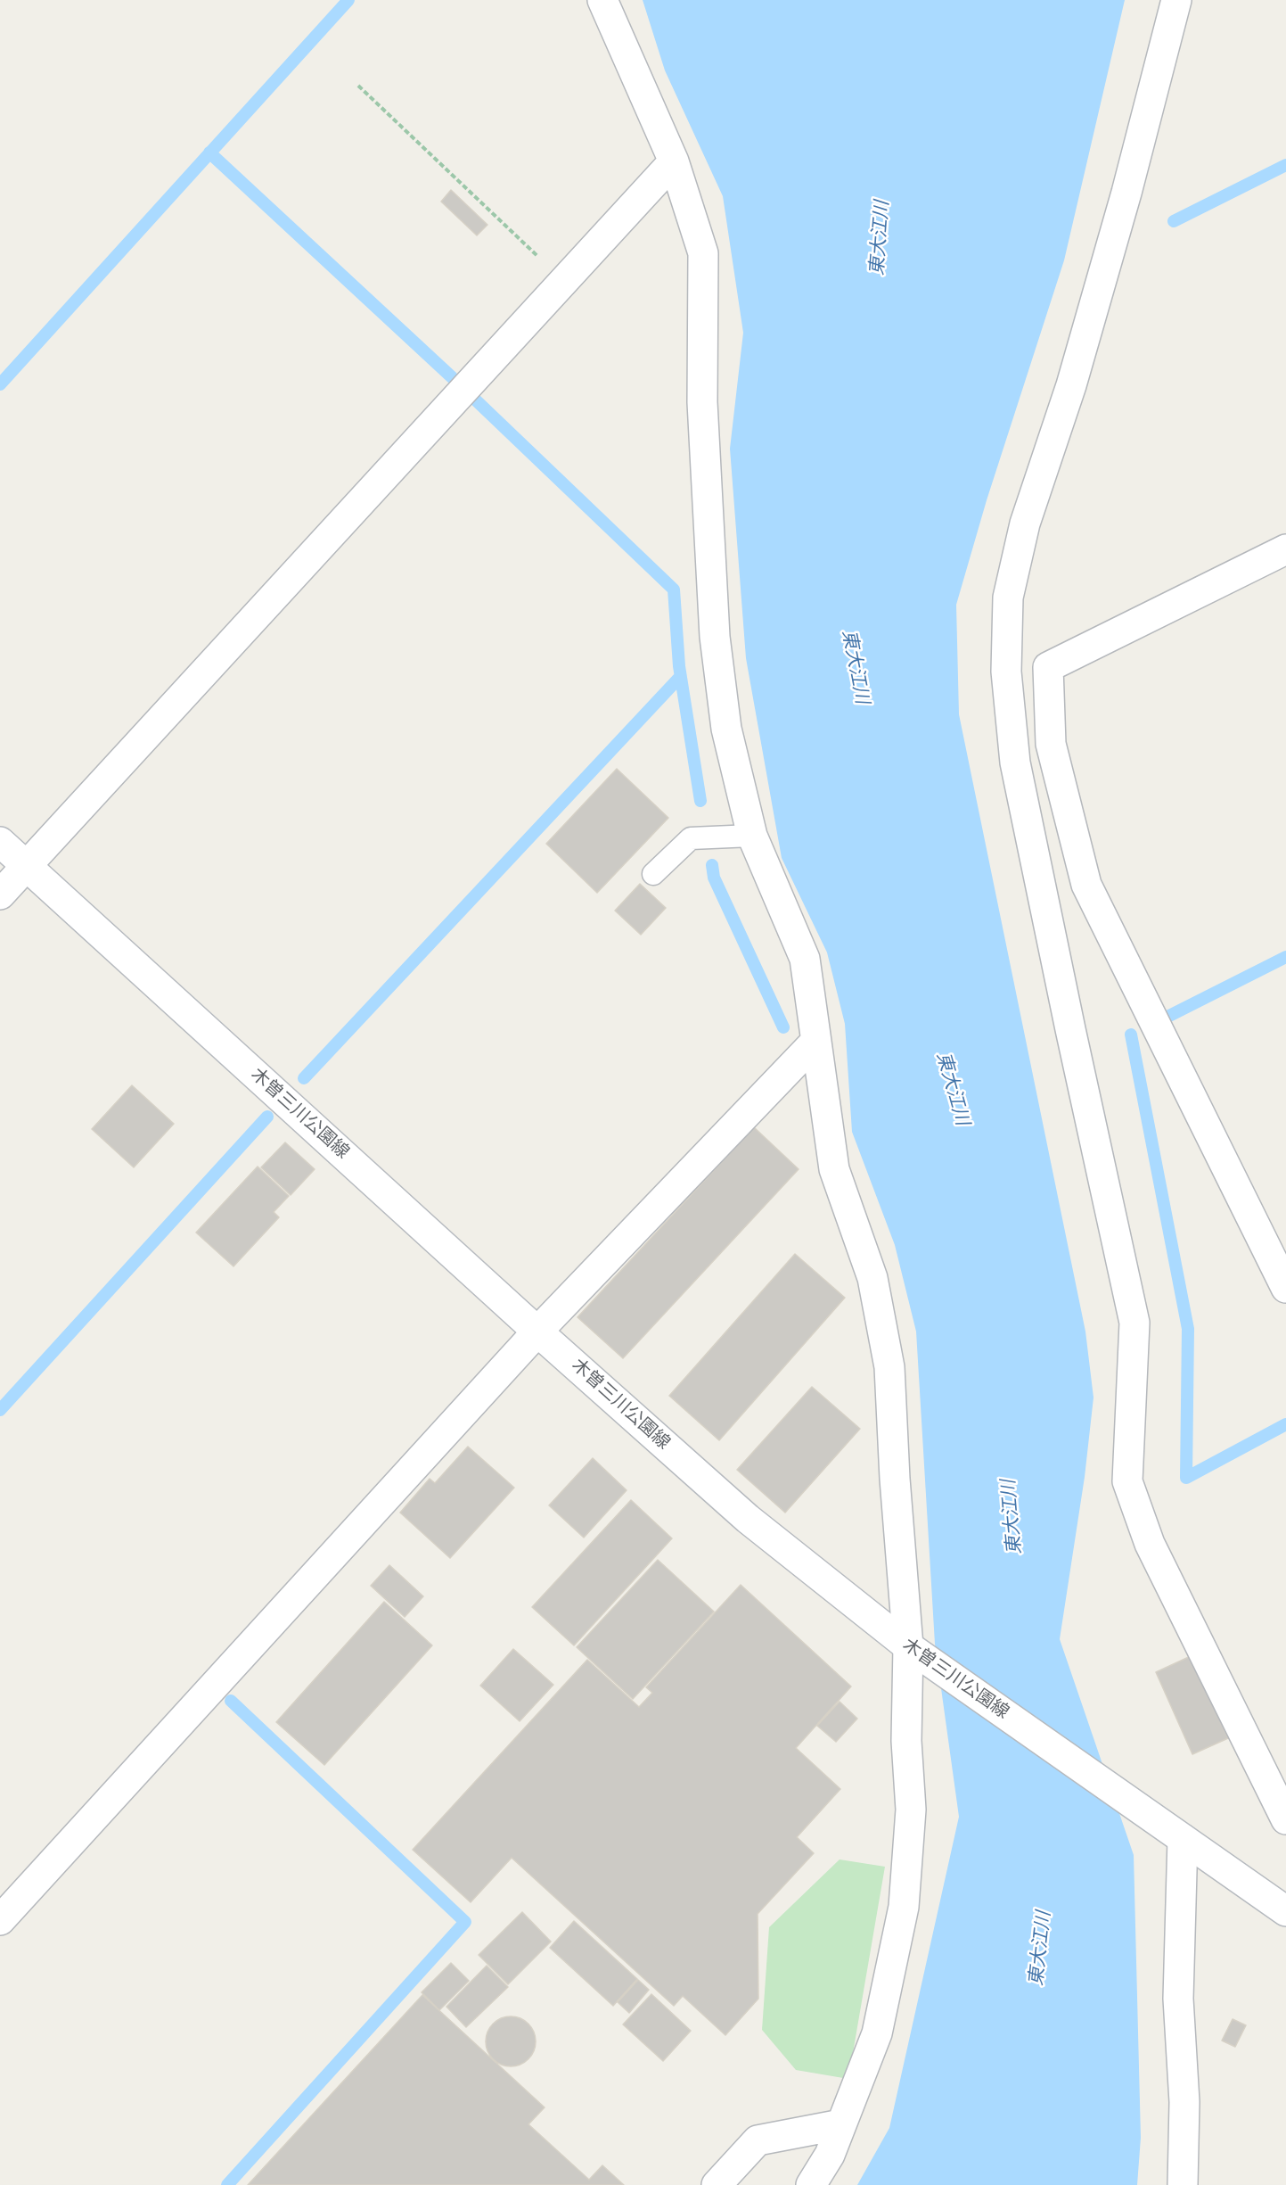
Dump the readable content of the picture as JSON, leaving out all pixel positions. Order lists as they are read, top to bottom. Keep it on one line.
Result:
{"streets":{"street":["木曽三川公園線"]},"water":["東大江川"]}
